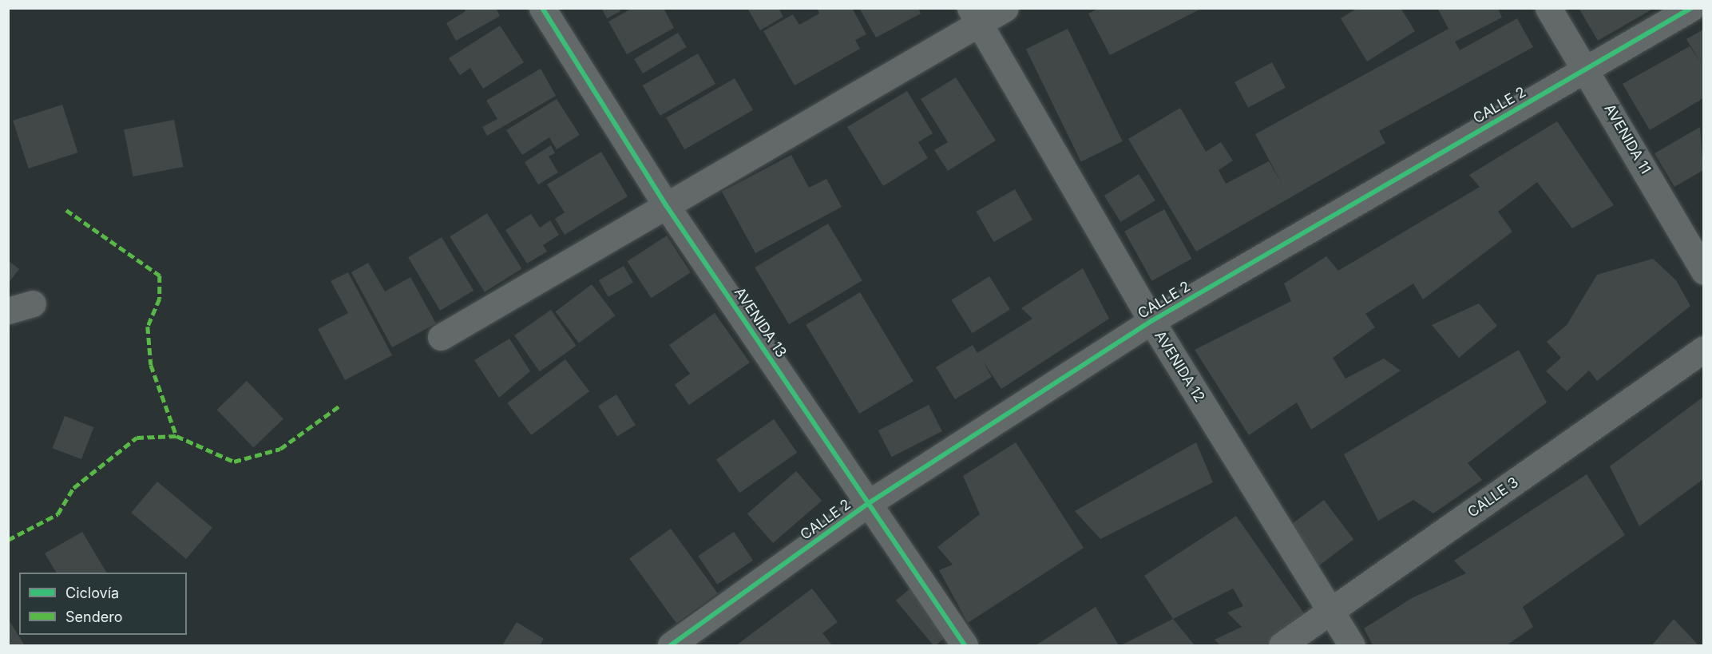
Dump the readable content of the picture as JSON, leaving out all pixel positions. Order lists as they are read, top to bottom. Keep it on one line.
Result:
{"streets":{"street":["CALLE 2","AVENIDA 11","AVENIDA 13","AVENIDA 12","CALLE 3"]},"crossings":[["CALLE 2","AVENIDA 11"],["CALLE 2","AVENIDA 13"],["CALLE 2","AVENIDA 12"],["AVENIDA 12","CALLE 3"]],"legend":["Ciclovía","Sendero"]}
